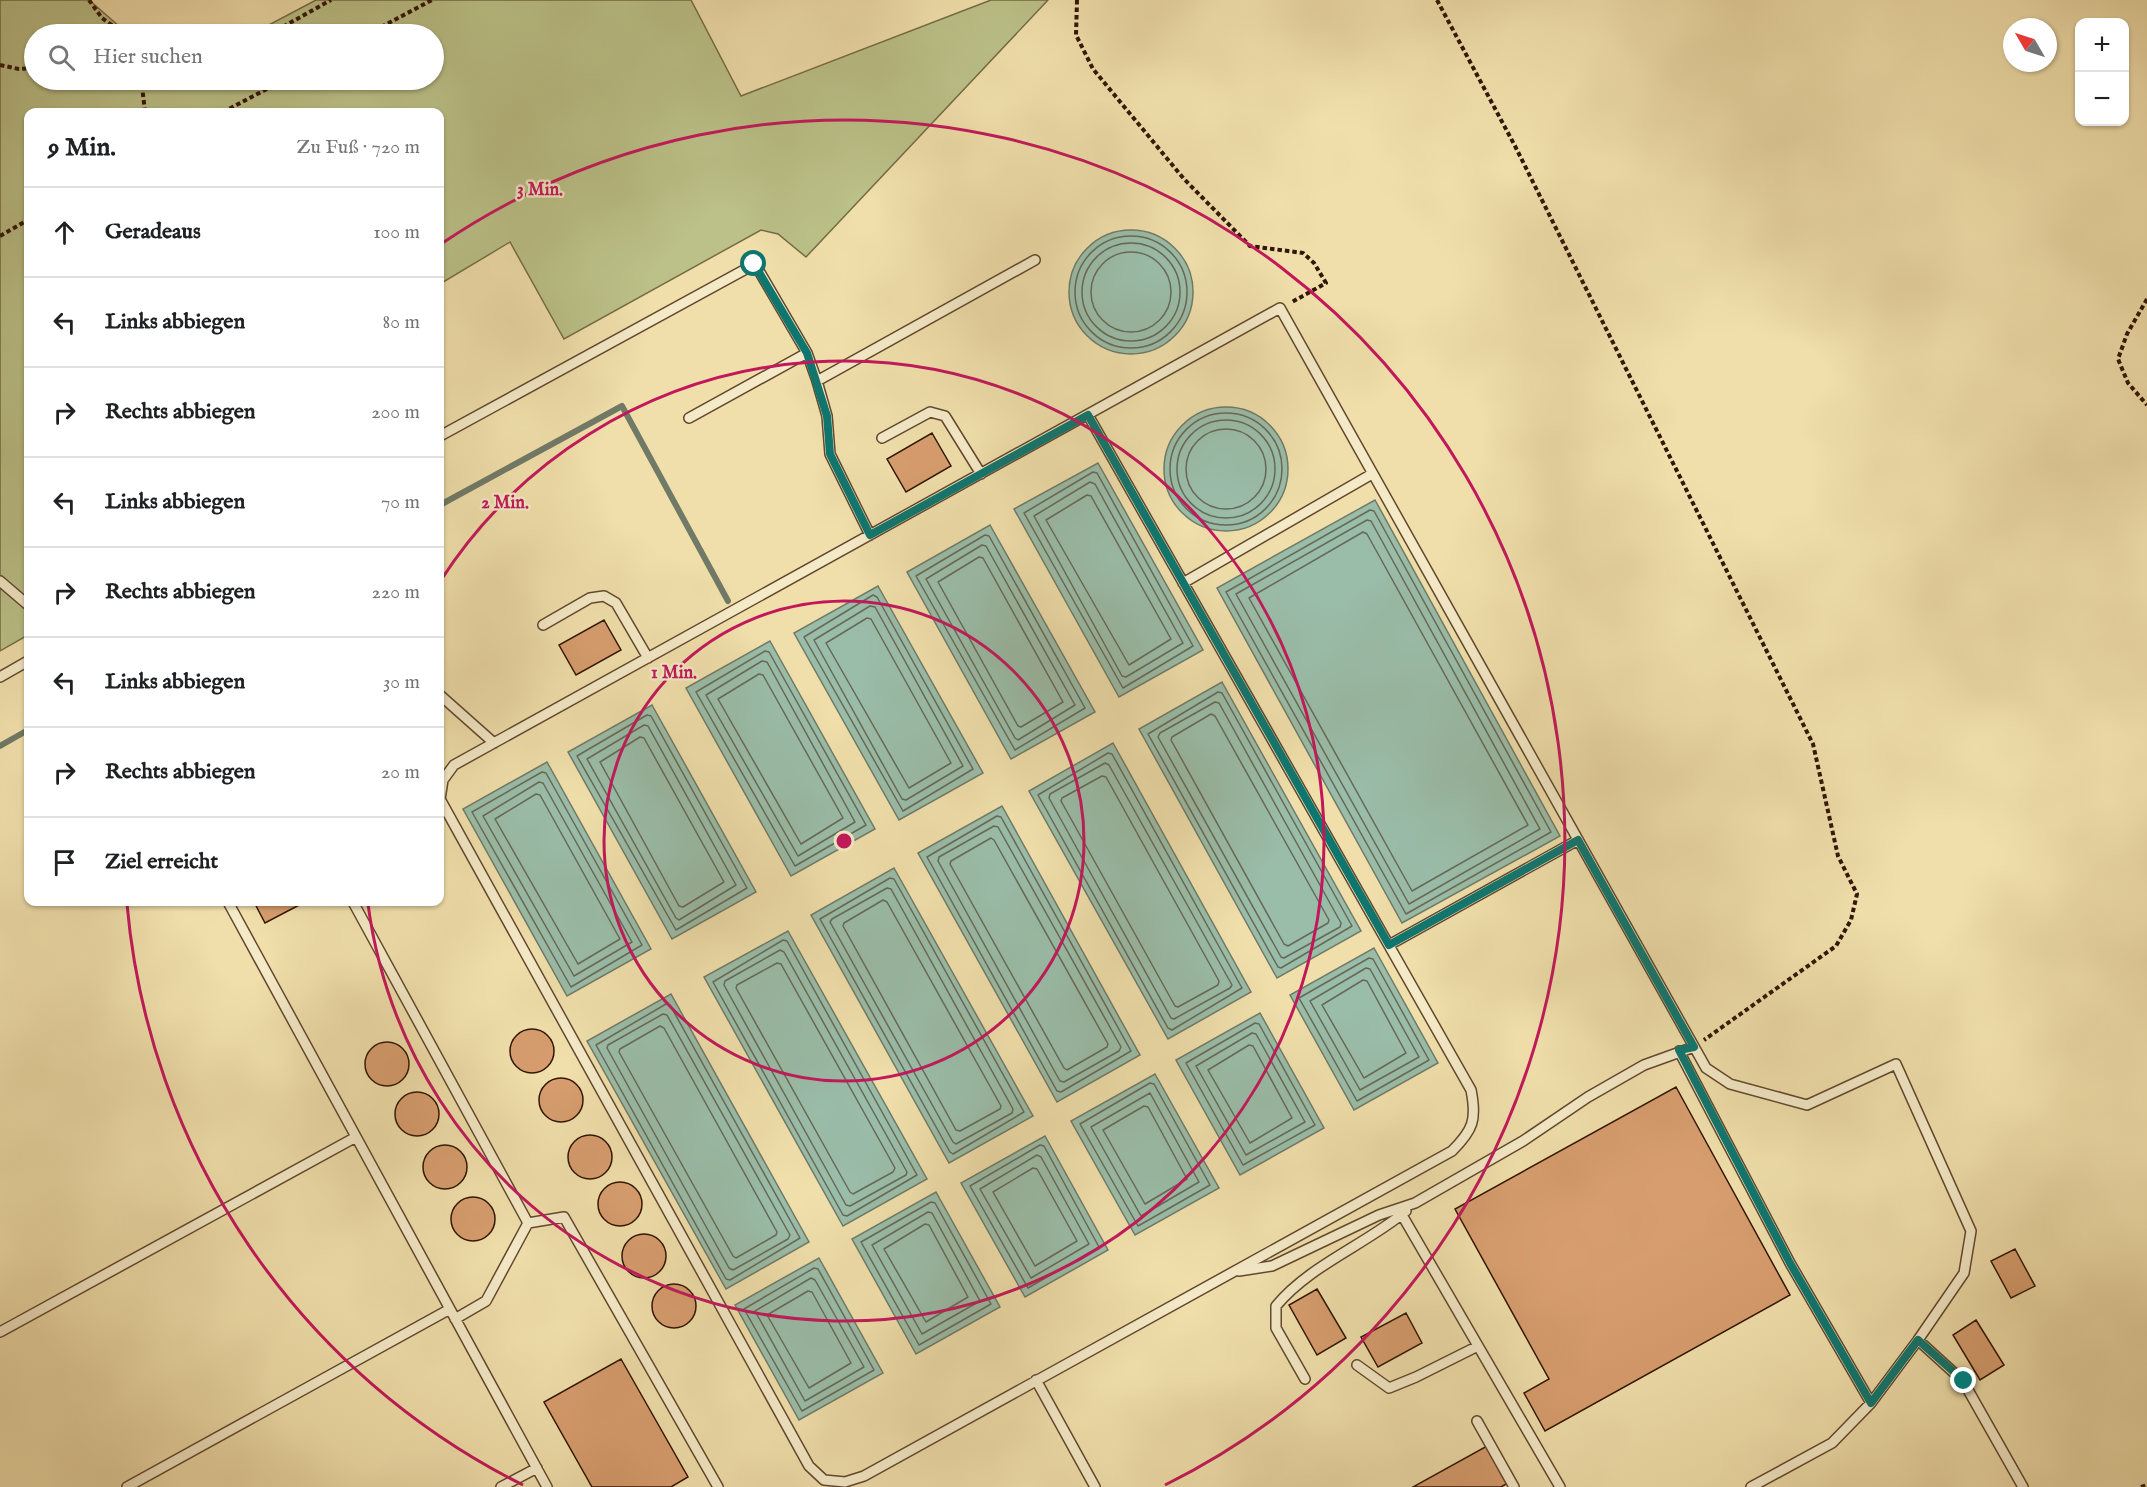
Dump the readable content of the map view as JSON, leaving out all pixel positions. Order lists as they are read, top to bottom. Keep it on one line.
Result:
{"north":"top left","page":{"map_buttons":["+","−"],"search":"Hier suchen","heading":["9 Min.","Zu Fuß · 720 m"],"list":[["Geradeaus","100 m"],["Links abbiegen","80 m"],["Rechts abbiegen","200 m"],["Links abbiegen","70 m"],["Rechts abbiegen","220 m"],["Links abbiegen","30 m"],["Rechts abbiegen","20 m"],"Ziel erreicht"]},"rings":["3 Min.","2 Min.","1 Min."]}
